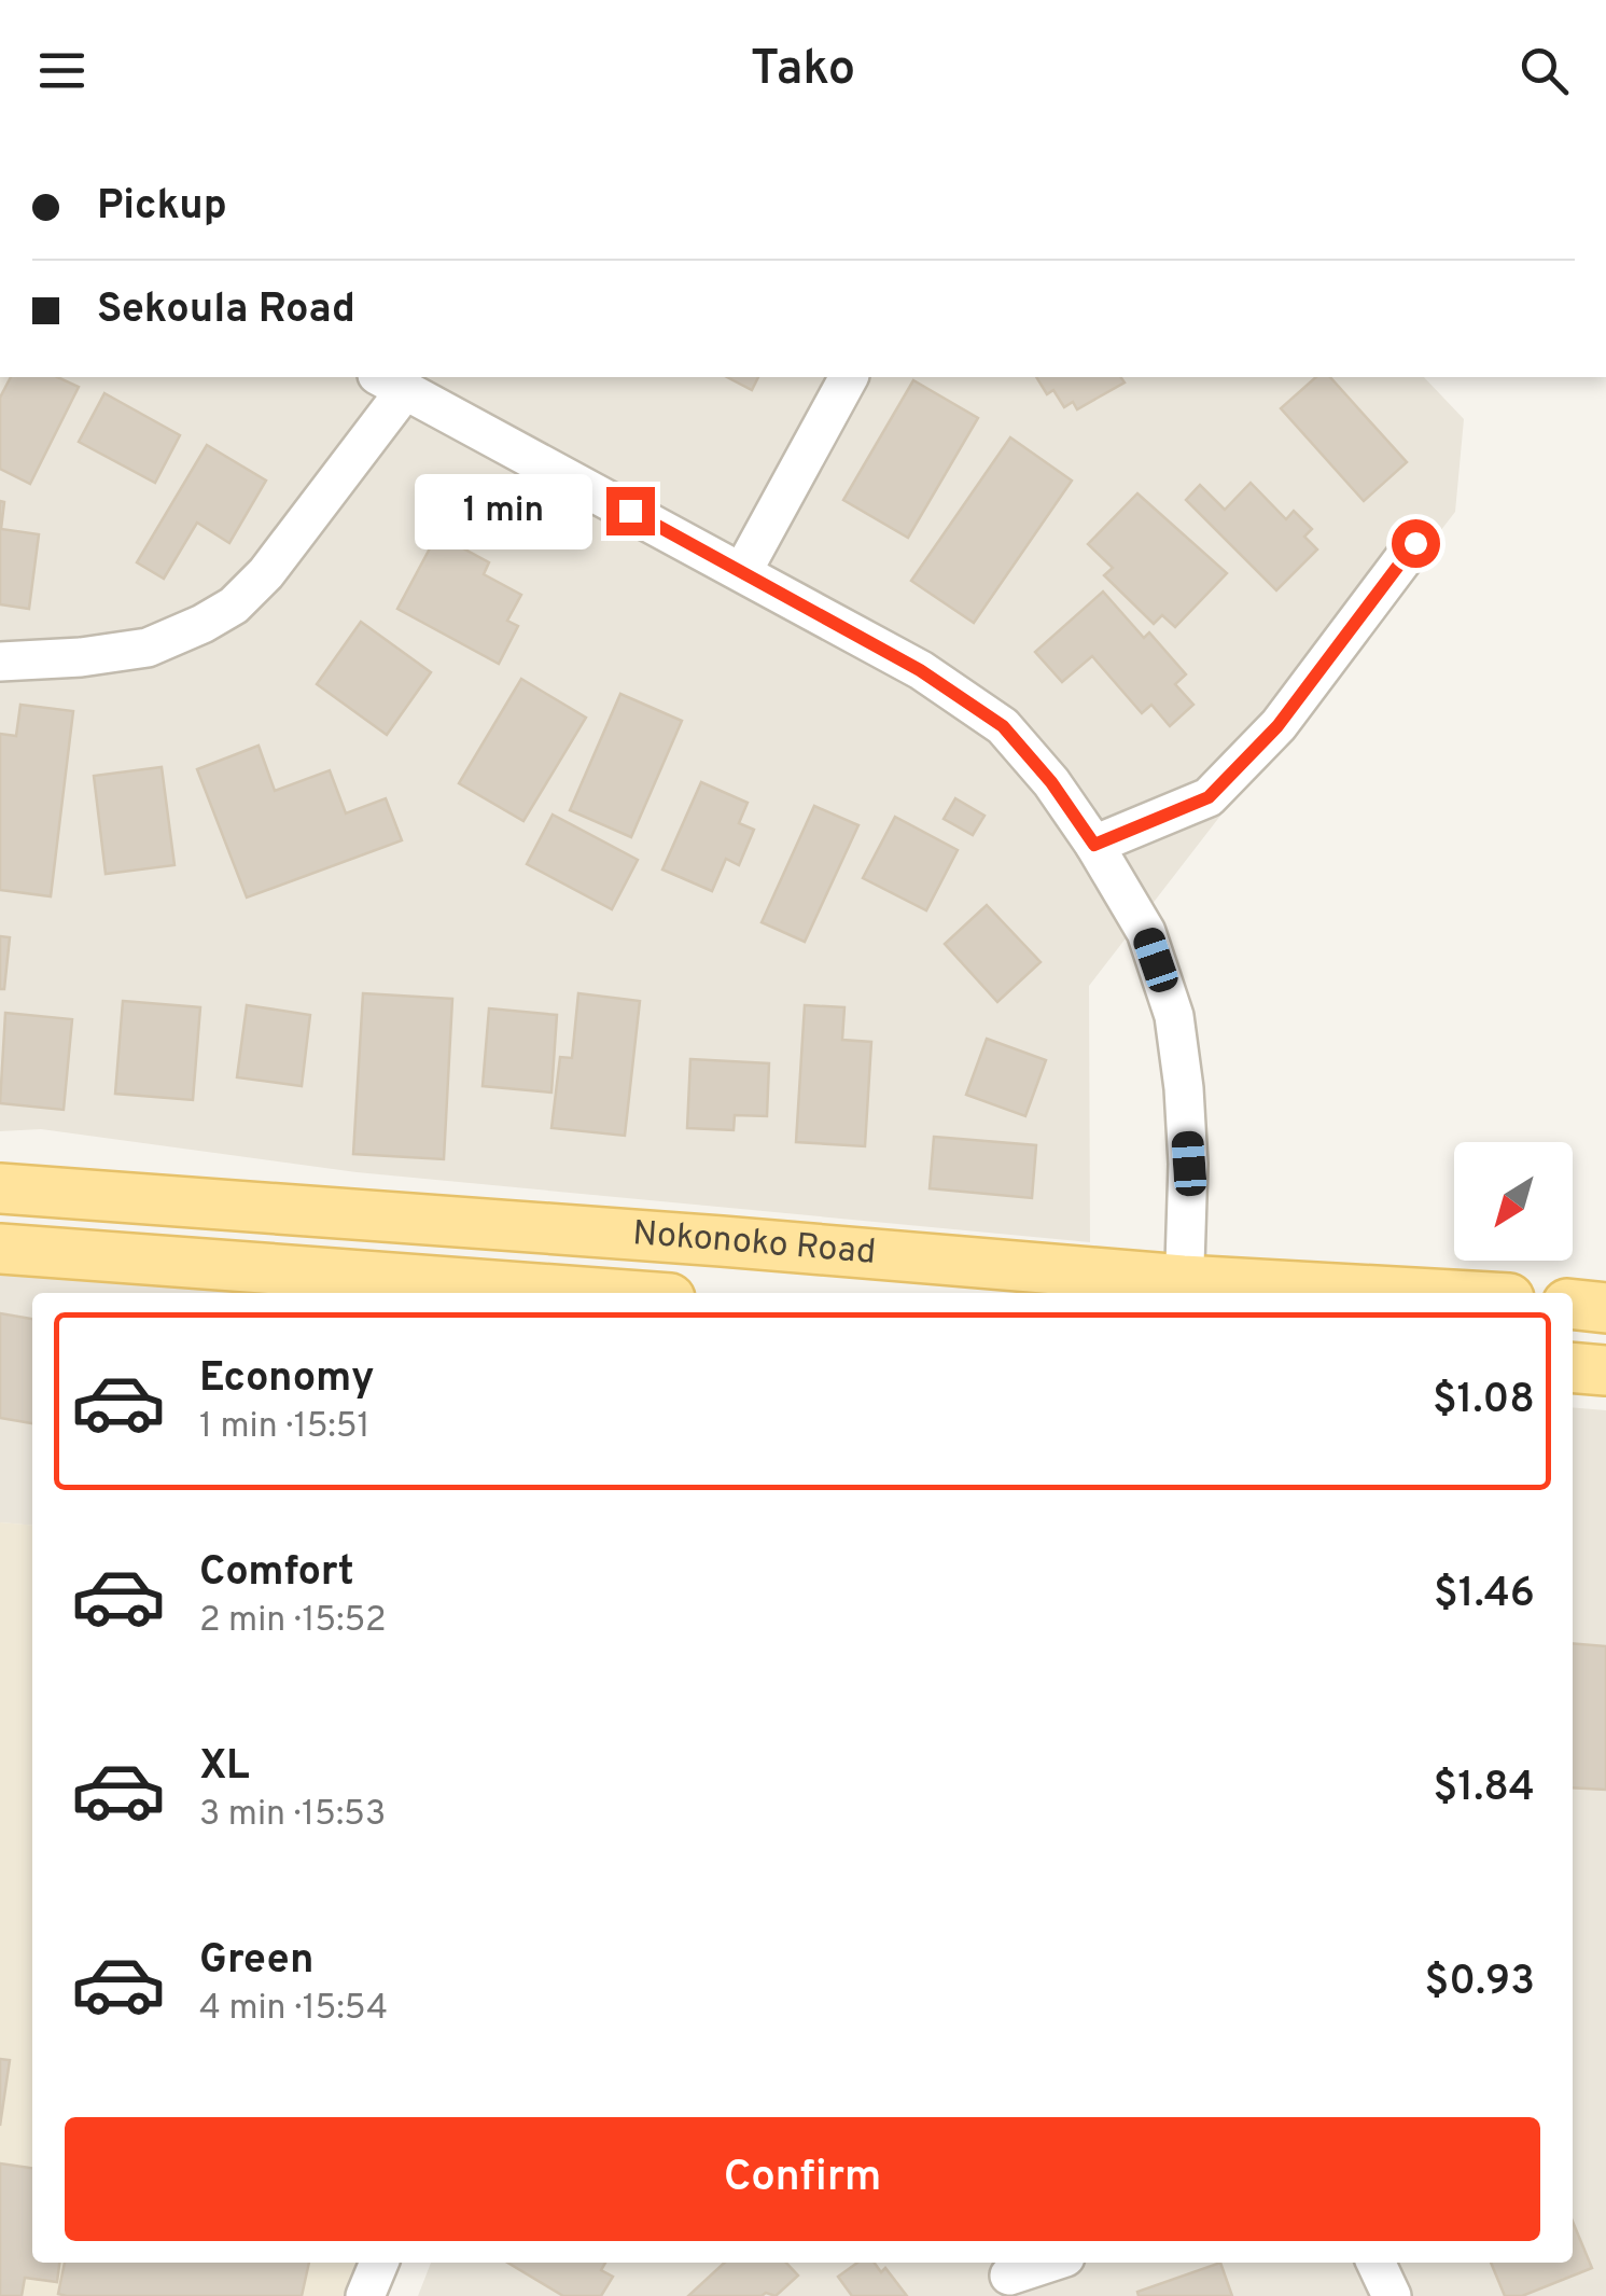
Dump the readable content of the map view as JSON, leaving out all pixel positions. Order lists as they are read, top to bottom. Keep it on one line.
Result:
{"streets":{"main road":["Nokonoko Road"]},"north":"bottom left","page":{"header":"Tako","banner":["Pickup","Sekoula Road"],"bubble":"1 min","list":[{"name":"Economy","note":"1 min · 15:51","value":"$1.08"},{"name":"Comfort","note":"2 min · 15:52","value":"$1.46"},{"name":"XL","note":"3 min · 15:53","value":"$1.84"},{"name":"Green","note":"4 min · 15:54","value":"$0.93"}],"buttons":"Confirm"}}
